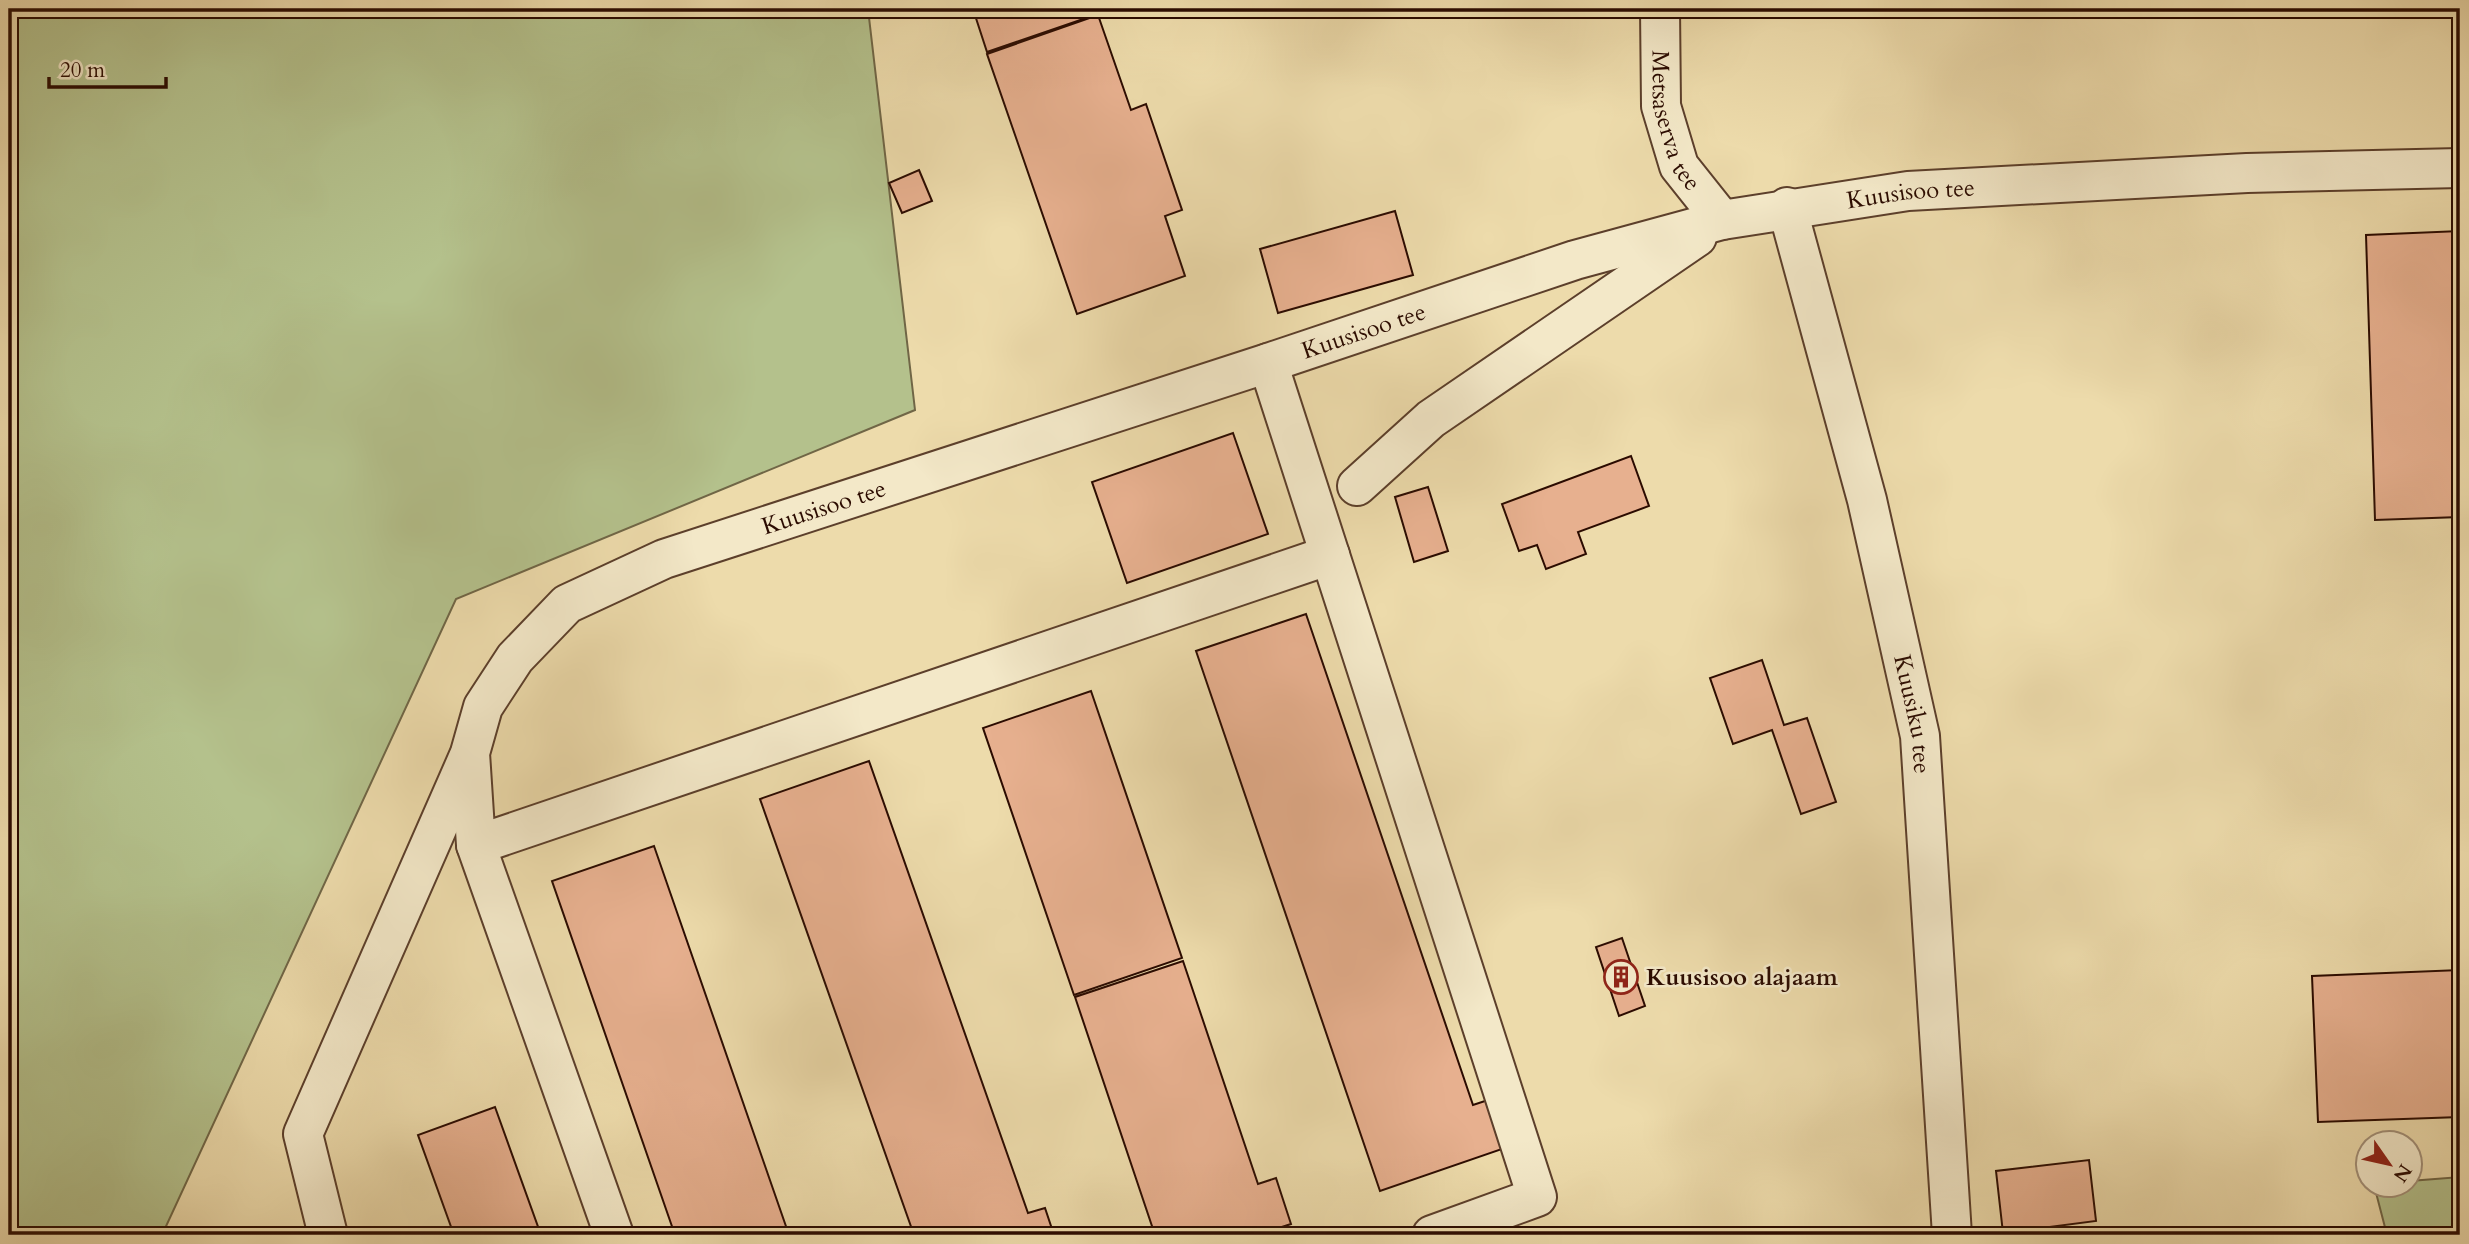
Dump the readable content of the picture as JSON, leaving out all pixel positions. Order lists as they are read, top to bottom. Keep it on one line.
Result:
{"streets":{"street":["Metsaserva tee","Kuusisoo tee","Kuusiku tee"]},"crossings":[["Metsaserva tee","Kuusisoo tee"],["Kuusisoo tee","Kuusiku tee"]],"places":{"building":["Kuusisoo alajaam"]},"scale_bar":"20 m","north":"bottom right"}
